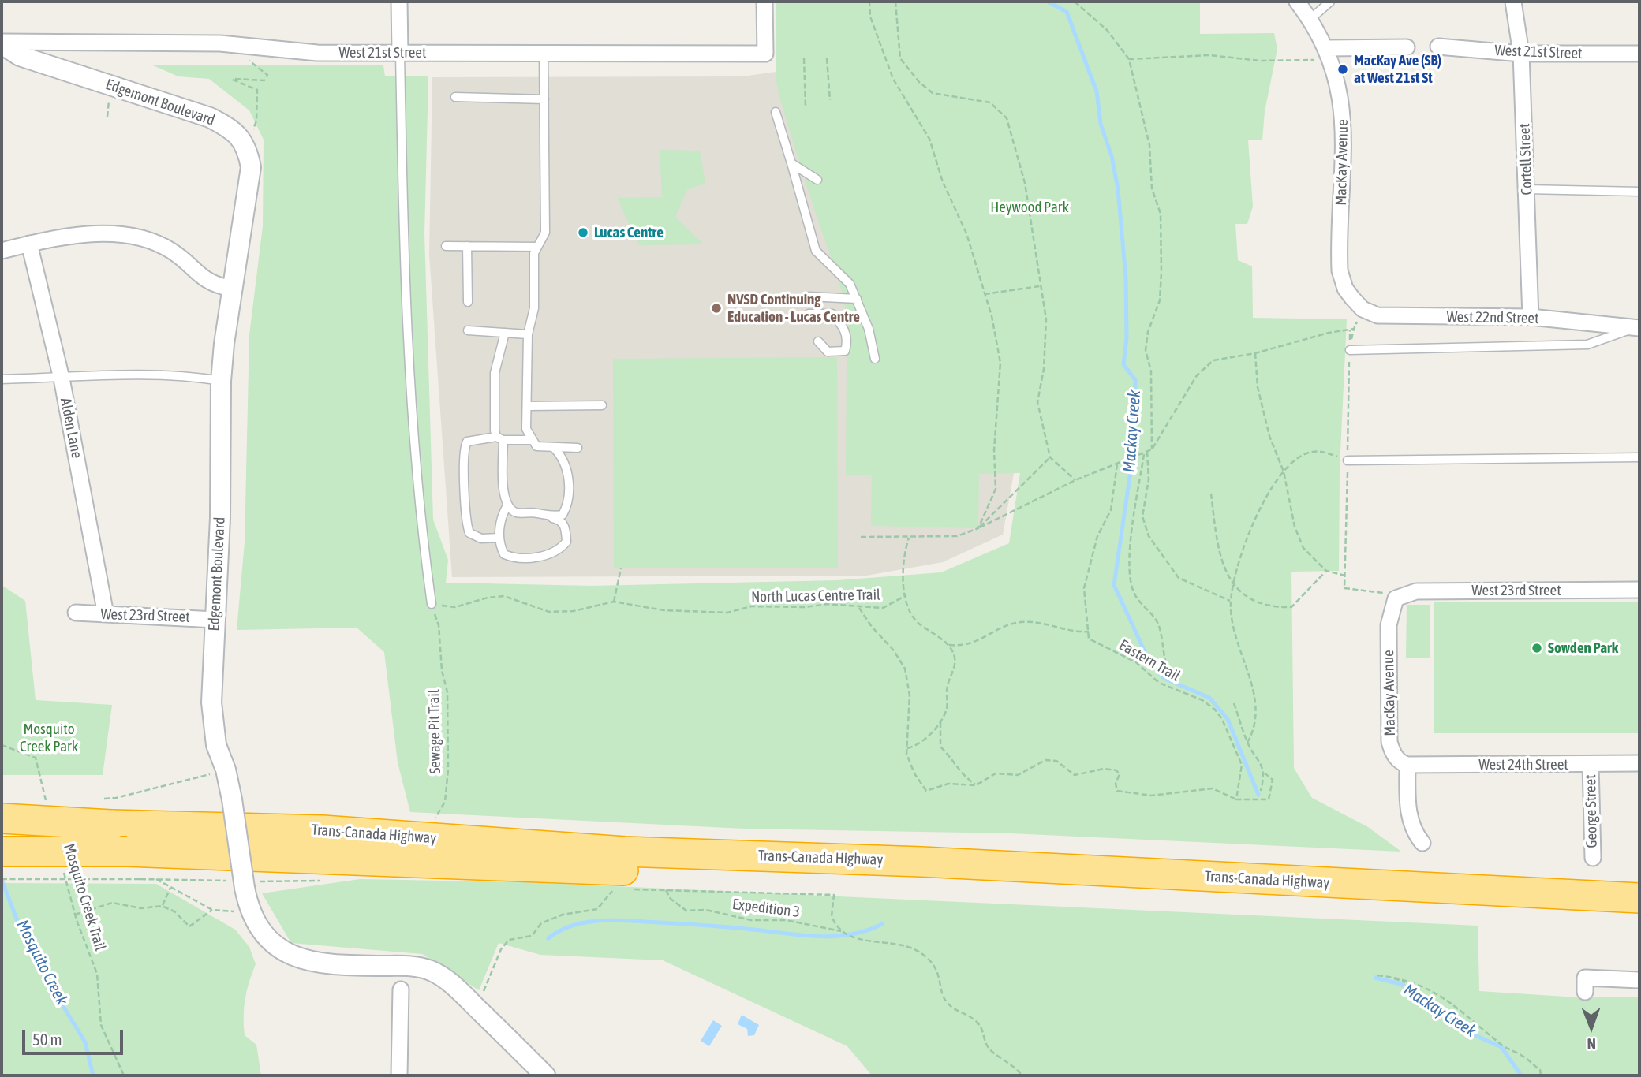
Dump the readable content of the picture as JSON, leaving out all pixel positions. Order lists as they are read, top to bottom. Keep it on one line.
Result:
{"streets":{"highway":["Trans-Canada Highway"],"street":["West 21st Street","Edgemont Boulevard","Cortell Street","MacKay Avenue","West 22nd Street","Alden Lane","West 23rd Street","West 24th Street","George Street"],"path":["North Lucas Centre Trail","Eastern Trail","Sewage Pit Trail","Mosquito Creek Trail","Expedition 3"]},"crossings":[["West 21st Street","Edgemont Boulevard"],["West 21st Street","Cortell Street"],["Edgemont Boulevard","West 23rd Street"],["Cortell Street","West 22nd Street"],["MacKay Avenue","West 22nd Street"],["MacKay Avenue","West 23rd Street"],["MacKay Avenue","West 24th Street"],["Alden Lane","West 23rd Street"],["North Lucas Centre Trail","Sewage Pit Trail"],["West 24th Street","George Street"]],"water":["Mackay Creek","Mosquito Creek"],"parks":["Heywood Park","Mosquito Creek Park"],"places":["MacKay Ave (SB) at West 21st St","Lucas Centre","NVSD Continuing Education - Lucas Centre","Sowden Park"],"scale_bar":"50 m","north":"bottom"}
